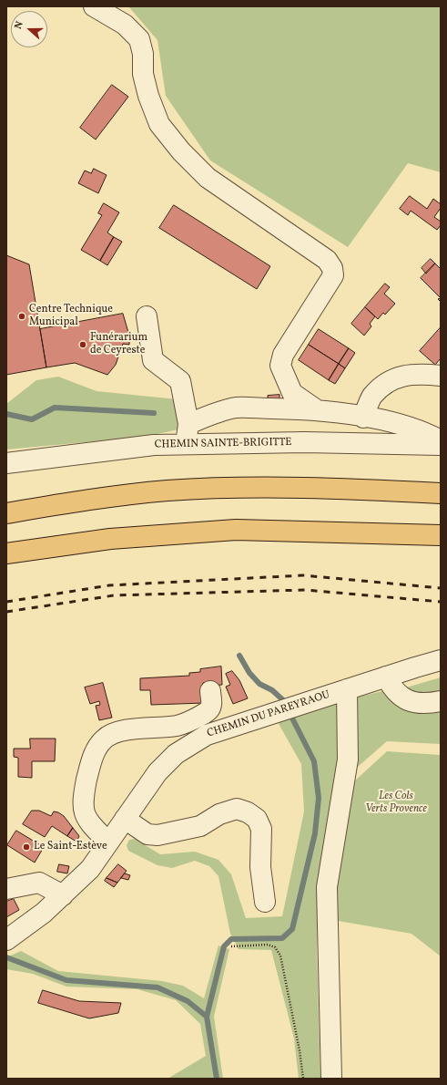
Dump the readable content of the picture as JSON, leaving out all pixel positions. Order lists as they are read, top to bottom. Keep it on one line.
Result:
{"streets":{"street":["CHEMIN SAINTE-BRIGITTE","CHEMIN DU PAREYRAOU"]},"parks":["Les Cols Verts Provence"],"places":["Centre Technique Municipal","Funérarium de Ceyreste","Le Saint-Estève"],"north":"left"}
